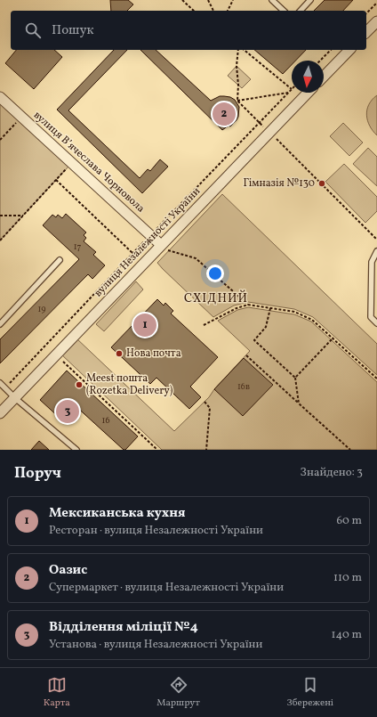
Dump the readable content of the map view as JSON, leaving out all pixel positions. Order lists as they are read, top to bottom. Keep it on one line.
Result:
{"streets":{"street":["вулиця Вʼячеслава Чорновола","вулиця Незалежності України"]},"crossings":[["вулиця Вʼячеслава Чорновола","вулиця Незалежності України"]],"districts":["СХІДНИЙ"],"places":["Гімназія №130","Нова почта","Meest пошта (Rozetka Delivery)"],"house_numbers":["17","19","16в","16"],"north":"bottom","page":{"search":"Пошук","pins":["2","1","3"],"heading":["Поруч","Знайдено: 3"],"list":[{"mark":"1","name":"Мексиканська кухня","note":"Ресторан · вулиця Незалежності України","value":"60 m"},{"mark":"2","name":"Оазис","note":"Супермаркет · вулиця Незалежності України","value":"110 m"},{"mark":"3","name":"Відділення міліції №4","note":"Установа · вулиця Незалежності України","value":"140 m"}],"nav":["Карта","Маршрут","Збережені"]}}
